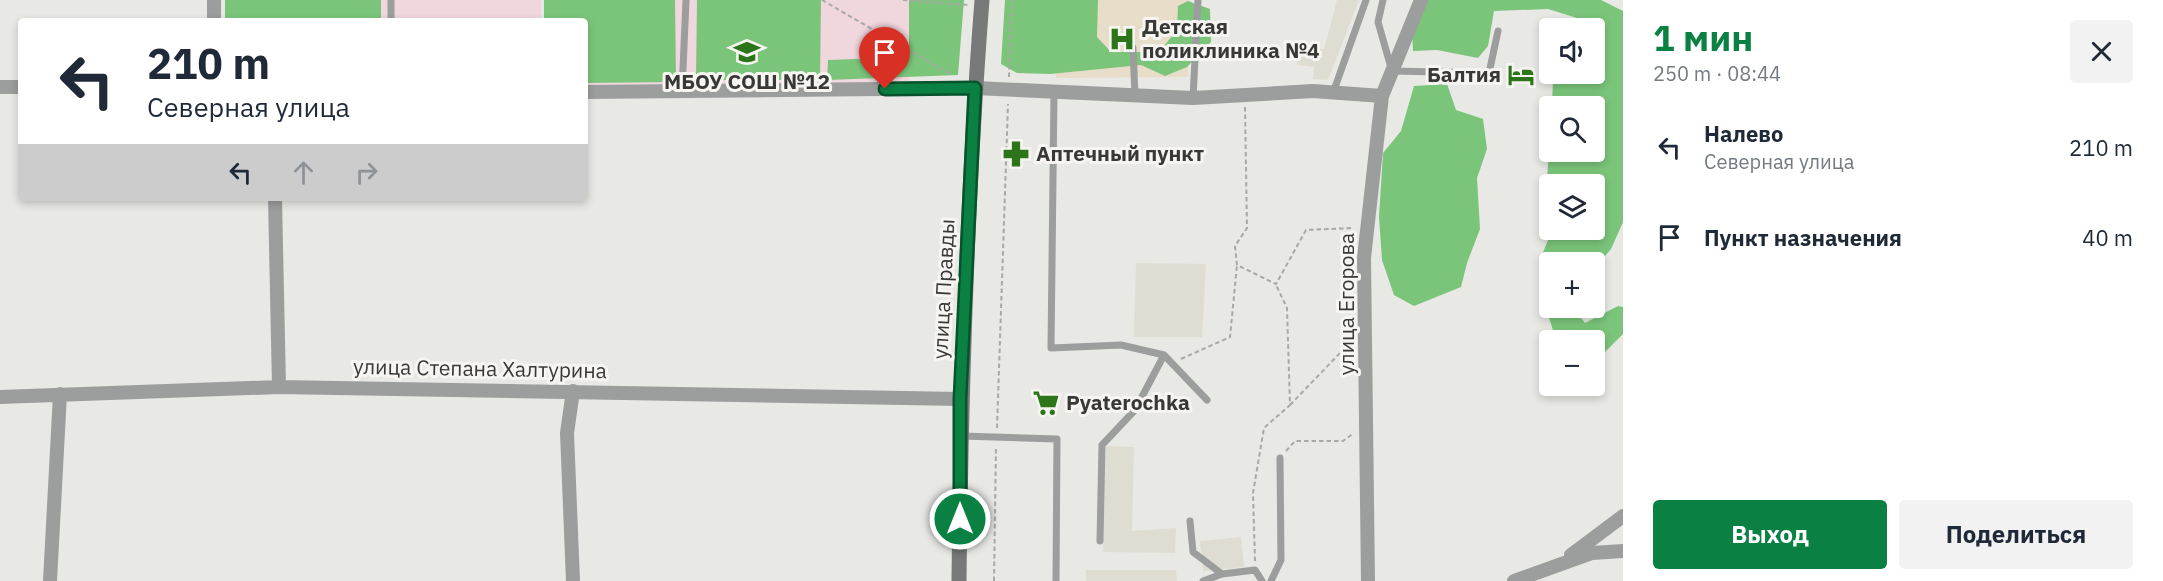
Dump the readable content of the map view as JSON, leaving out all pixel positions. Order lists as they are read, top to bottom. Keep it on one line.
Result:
{"streets":{"street":["улица Правды","улица Егорова","улица Степана Халтурина"]},"crossings":[["улица Правды","улица Степана Халтурина"]],"places":{"hospital":["Детская поликлиника №4"],"school or university":["МБОУ СОШ №12"],"hotel":["Балтия"],"pharmacy":["Аптечный пункт"],"supermarket":["Pyaterochka"]},"page":{"heading":["1 мин","250 m · 08:44"],"map_buttons":["+","−"],"turn":["210 m","Северная улица"],"list":[{"name":"Налево","note":"Северная улица","value":"210 m"},{"name":"Пункт назначения","value":"40 m"}],"buttons":["Выход","Поделиться"]}}
